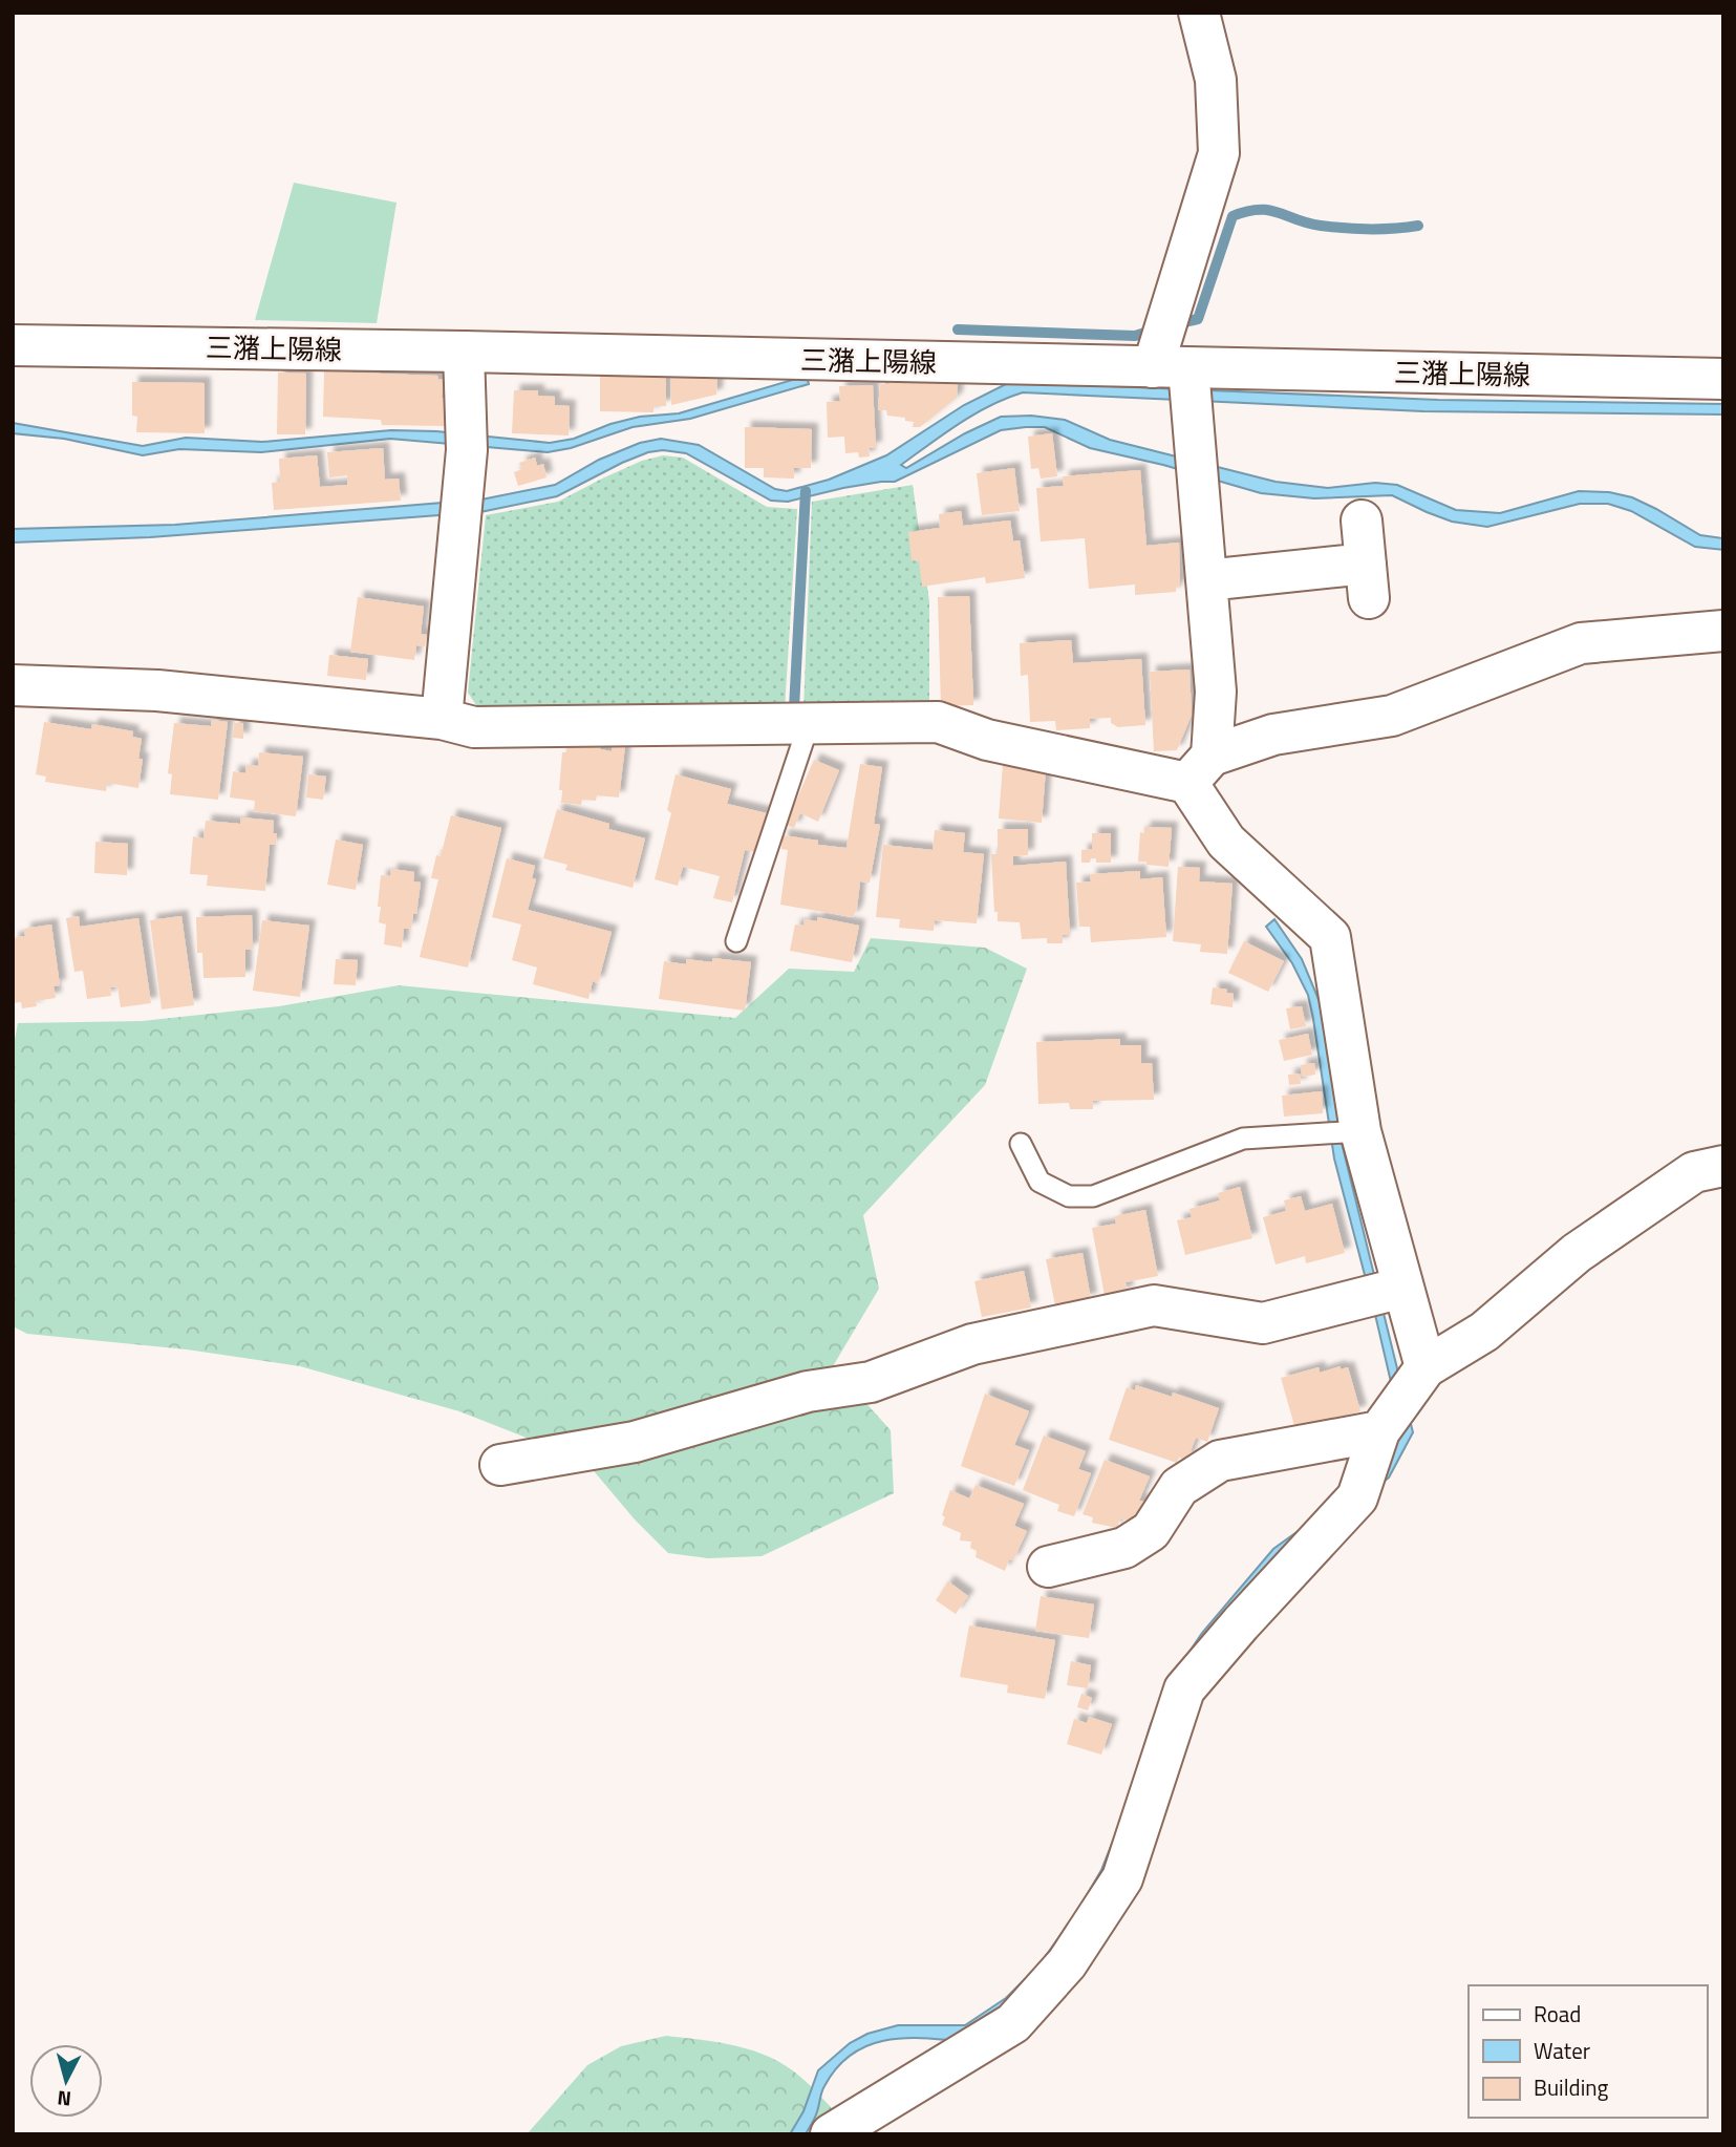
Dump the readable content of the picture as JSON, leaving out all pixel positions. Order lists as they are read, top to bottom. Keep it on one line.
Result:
{"streets":{"street":["三潴上陽線"]},"legend":["Road","Water","Building"],"north":"bottom"}
